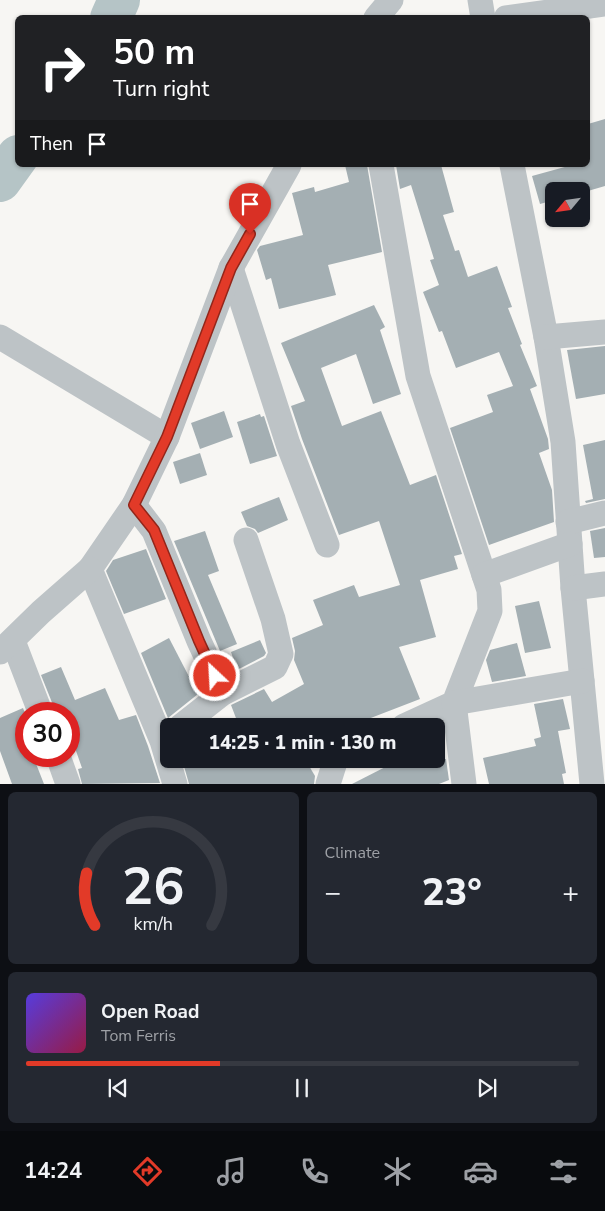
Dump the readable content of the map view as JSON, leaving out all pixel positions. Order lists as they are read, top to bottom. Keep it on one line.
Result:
{"north":"bottom left","page":{"turn":["50 m","Turn right"],"then":"Then","limit":"30","trip":"14:25 · 1 min · 130 m","tile":"Climate","heat":["−","23°","+"],"song":["Open Road","Tom Ferris"],"tabs":"14:24","gauge":["26","km/h"]}}
